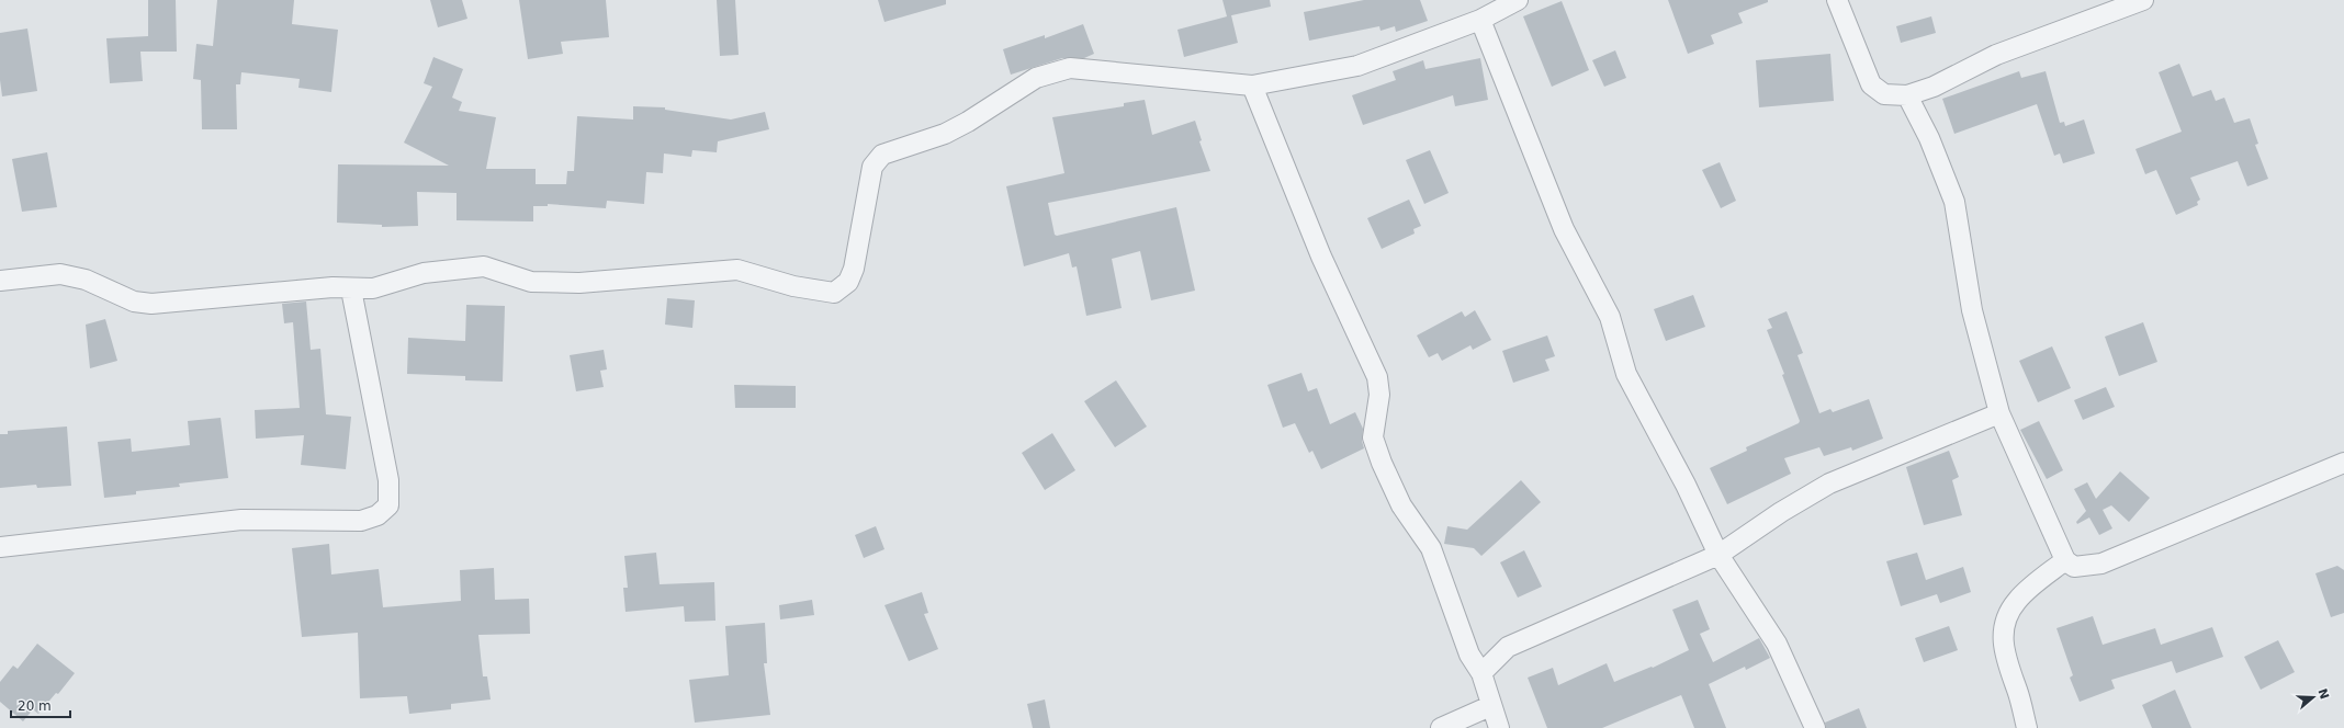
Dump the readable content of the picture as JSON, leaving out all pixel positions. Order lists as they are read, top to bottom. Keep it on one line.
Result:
{"scale_bar":"20 m","north":"right"}
